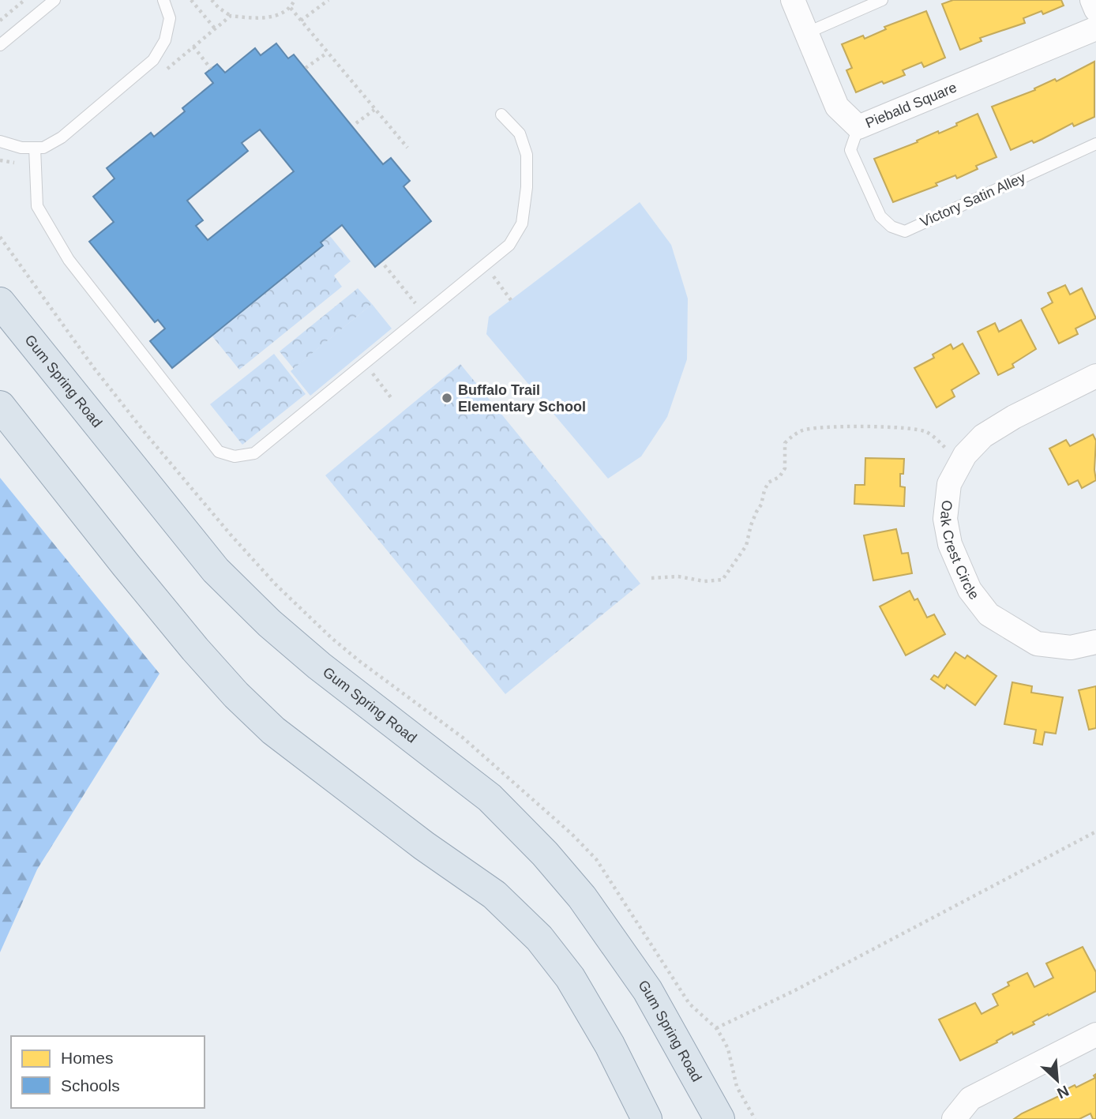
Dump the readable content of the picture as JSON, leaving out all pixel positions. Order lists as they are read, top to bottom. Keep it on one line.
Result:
{"streets":{"main road":["Gum Spring Road"],"street":["Piebald Square","Oak Crest Circle"],"lane":["Victory Satin Alley"]},"crossings":[["Piebald Square","Victory Satin Alley"]],"places":["Buffalo Trail Elementary School"],"legend":["Homes","Schools"],"north":"bottom right"}
